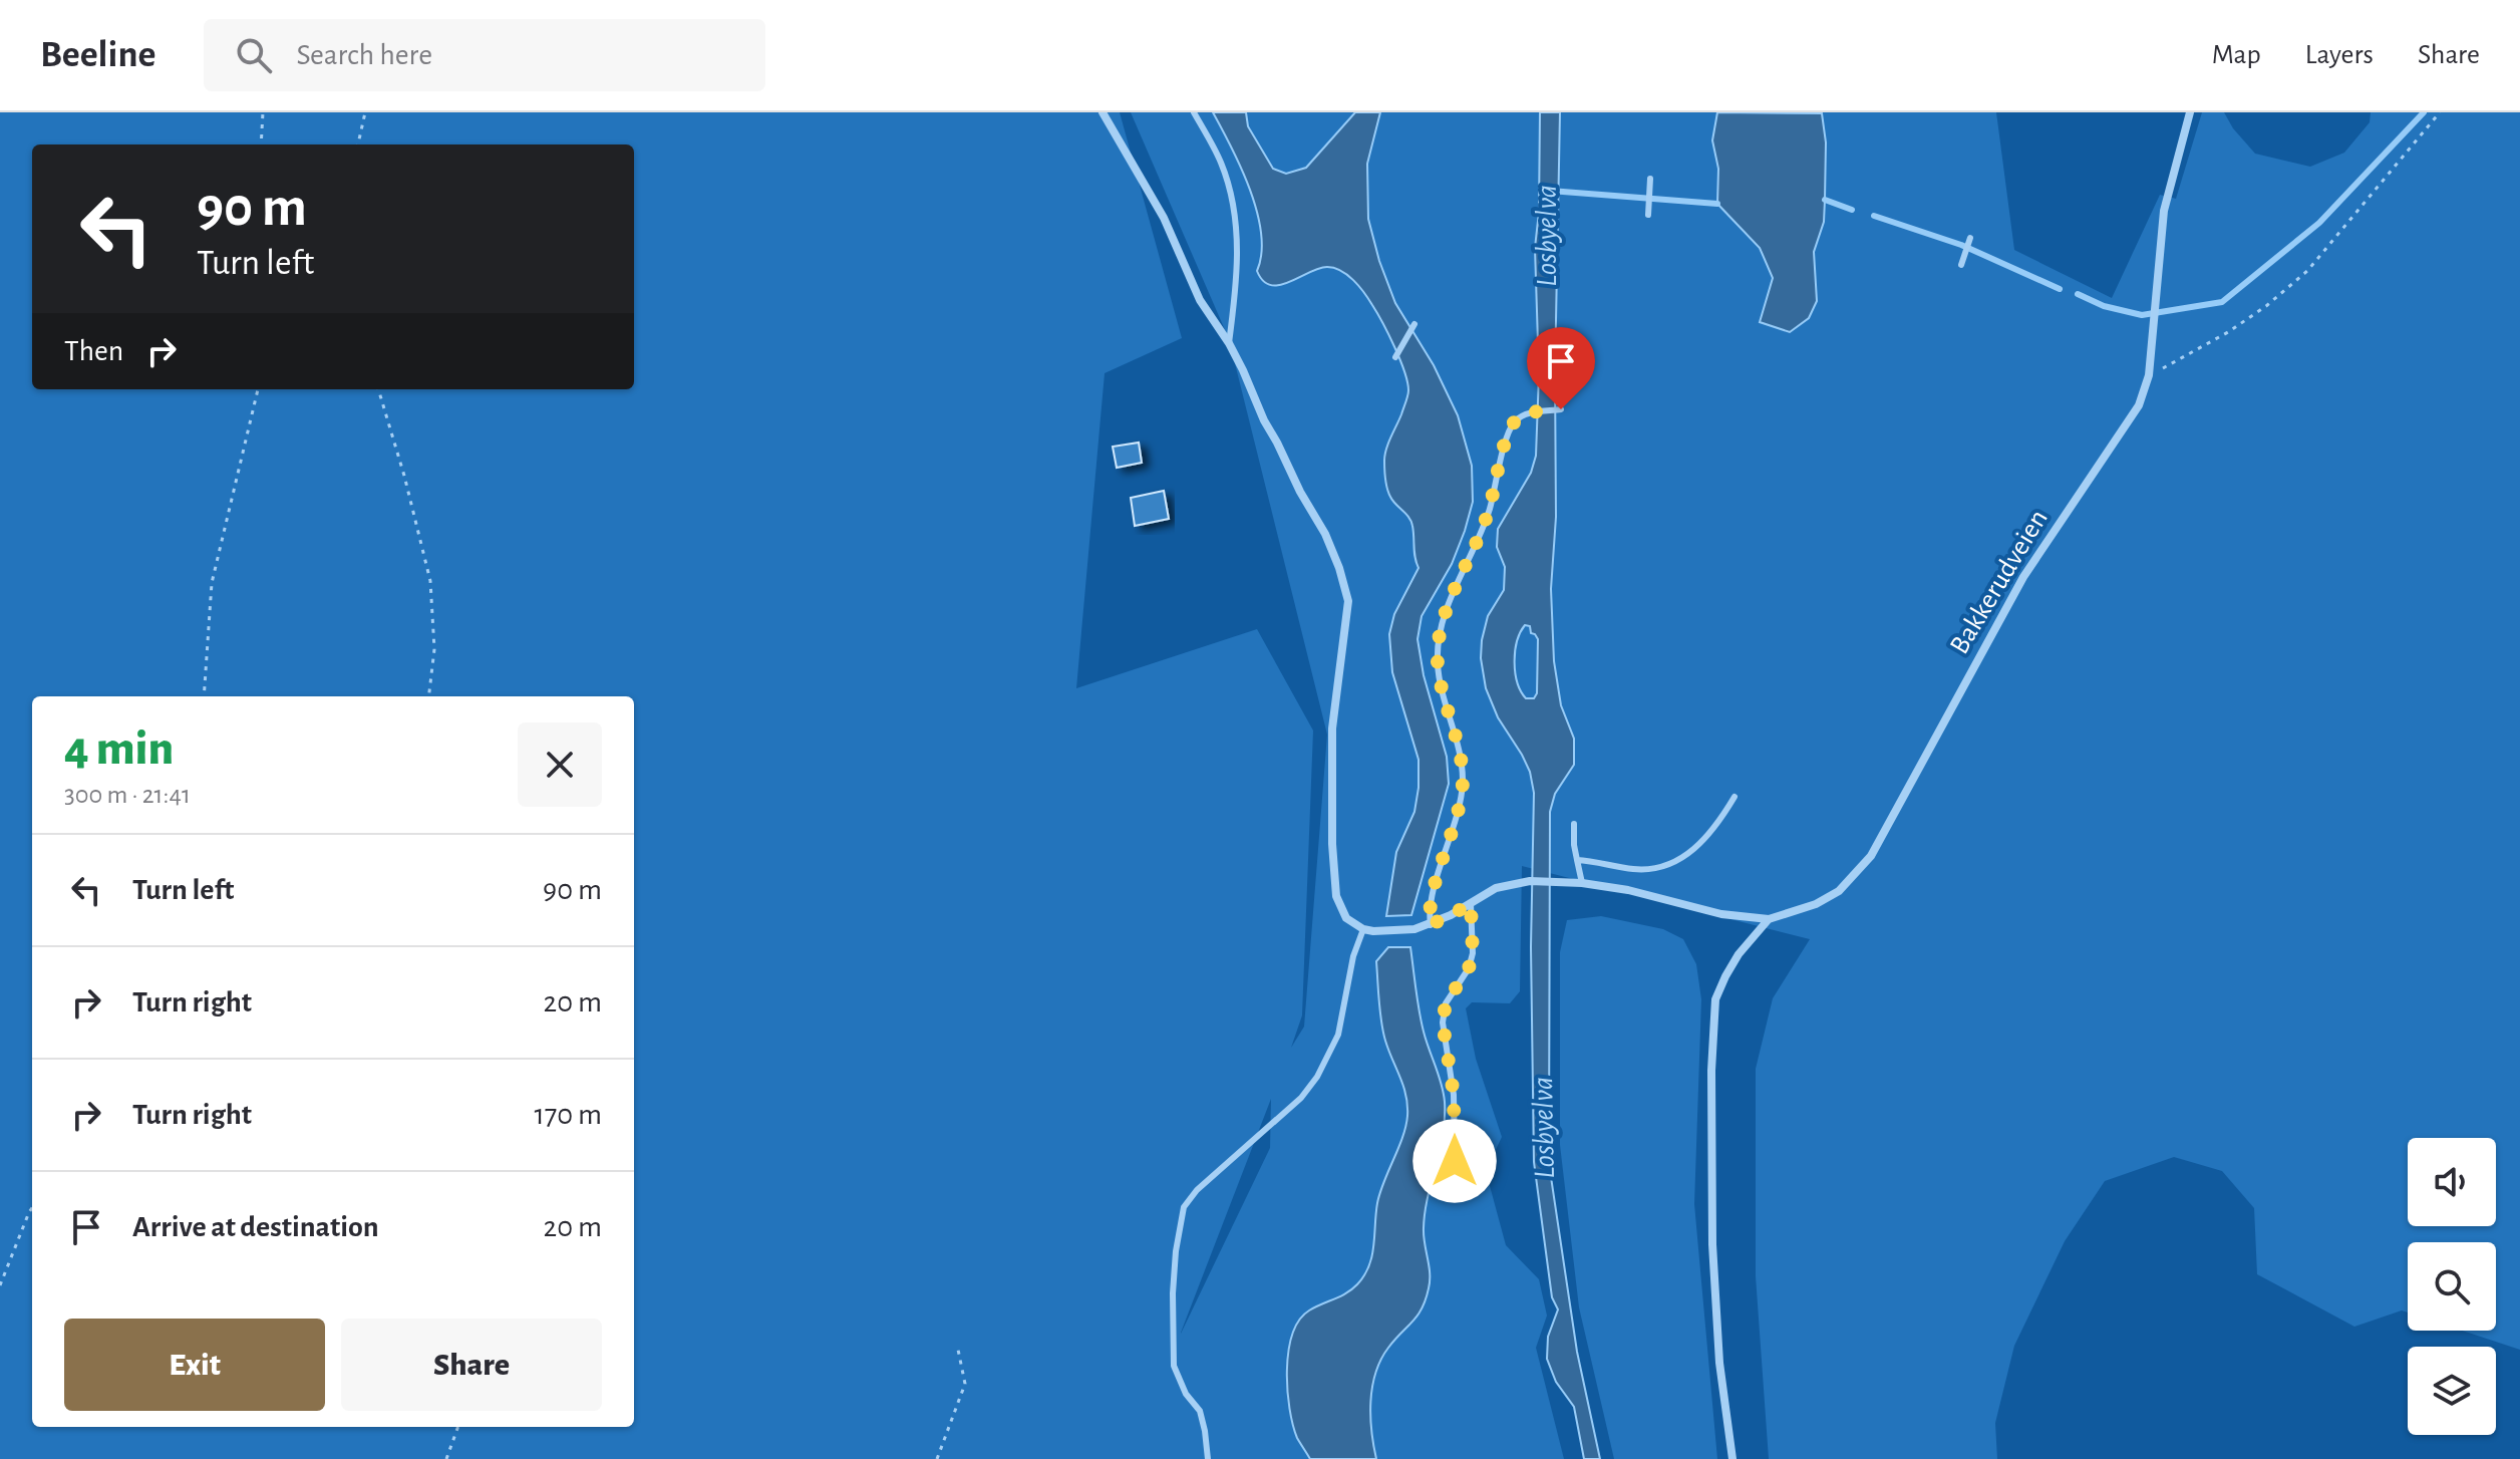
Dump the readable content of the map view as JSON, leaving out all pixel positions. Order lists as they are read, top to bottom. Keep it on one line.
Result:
{"streets":{"street":["Bakkerudveien"]},"water":["Losbyelva"],"page":{"header":"Beeline","search":"Search here","nav":["Map","Layers","Share"],"turn":["90 m","Turn left"],"then":"Then","heading":["4 min","300 m · 21:41"],"list":[{"name":"Turn left","value":"90 m"},{"name":"Turn right","value":"20 m"},{"name":"Turn right","value":"170 m"},{"name":"Arrive at destination","value":"20 m"}],"buttons":["Exit","Share"]}}
